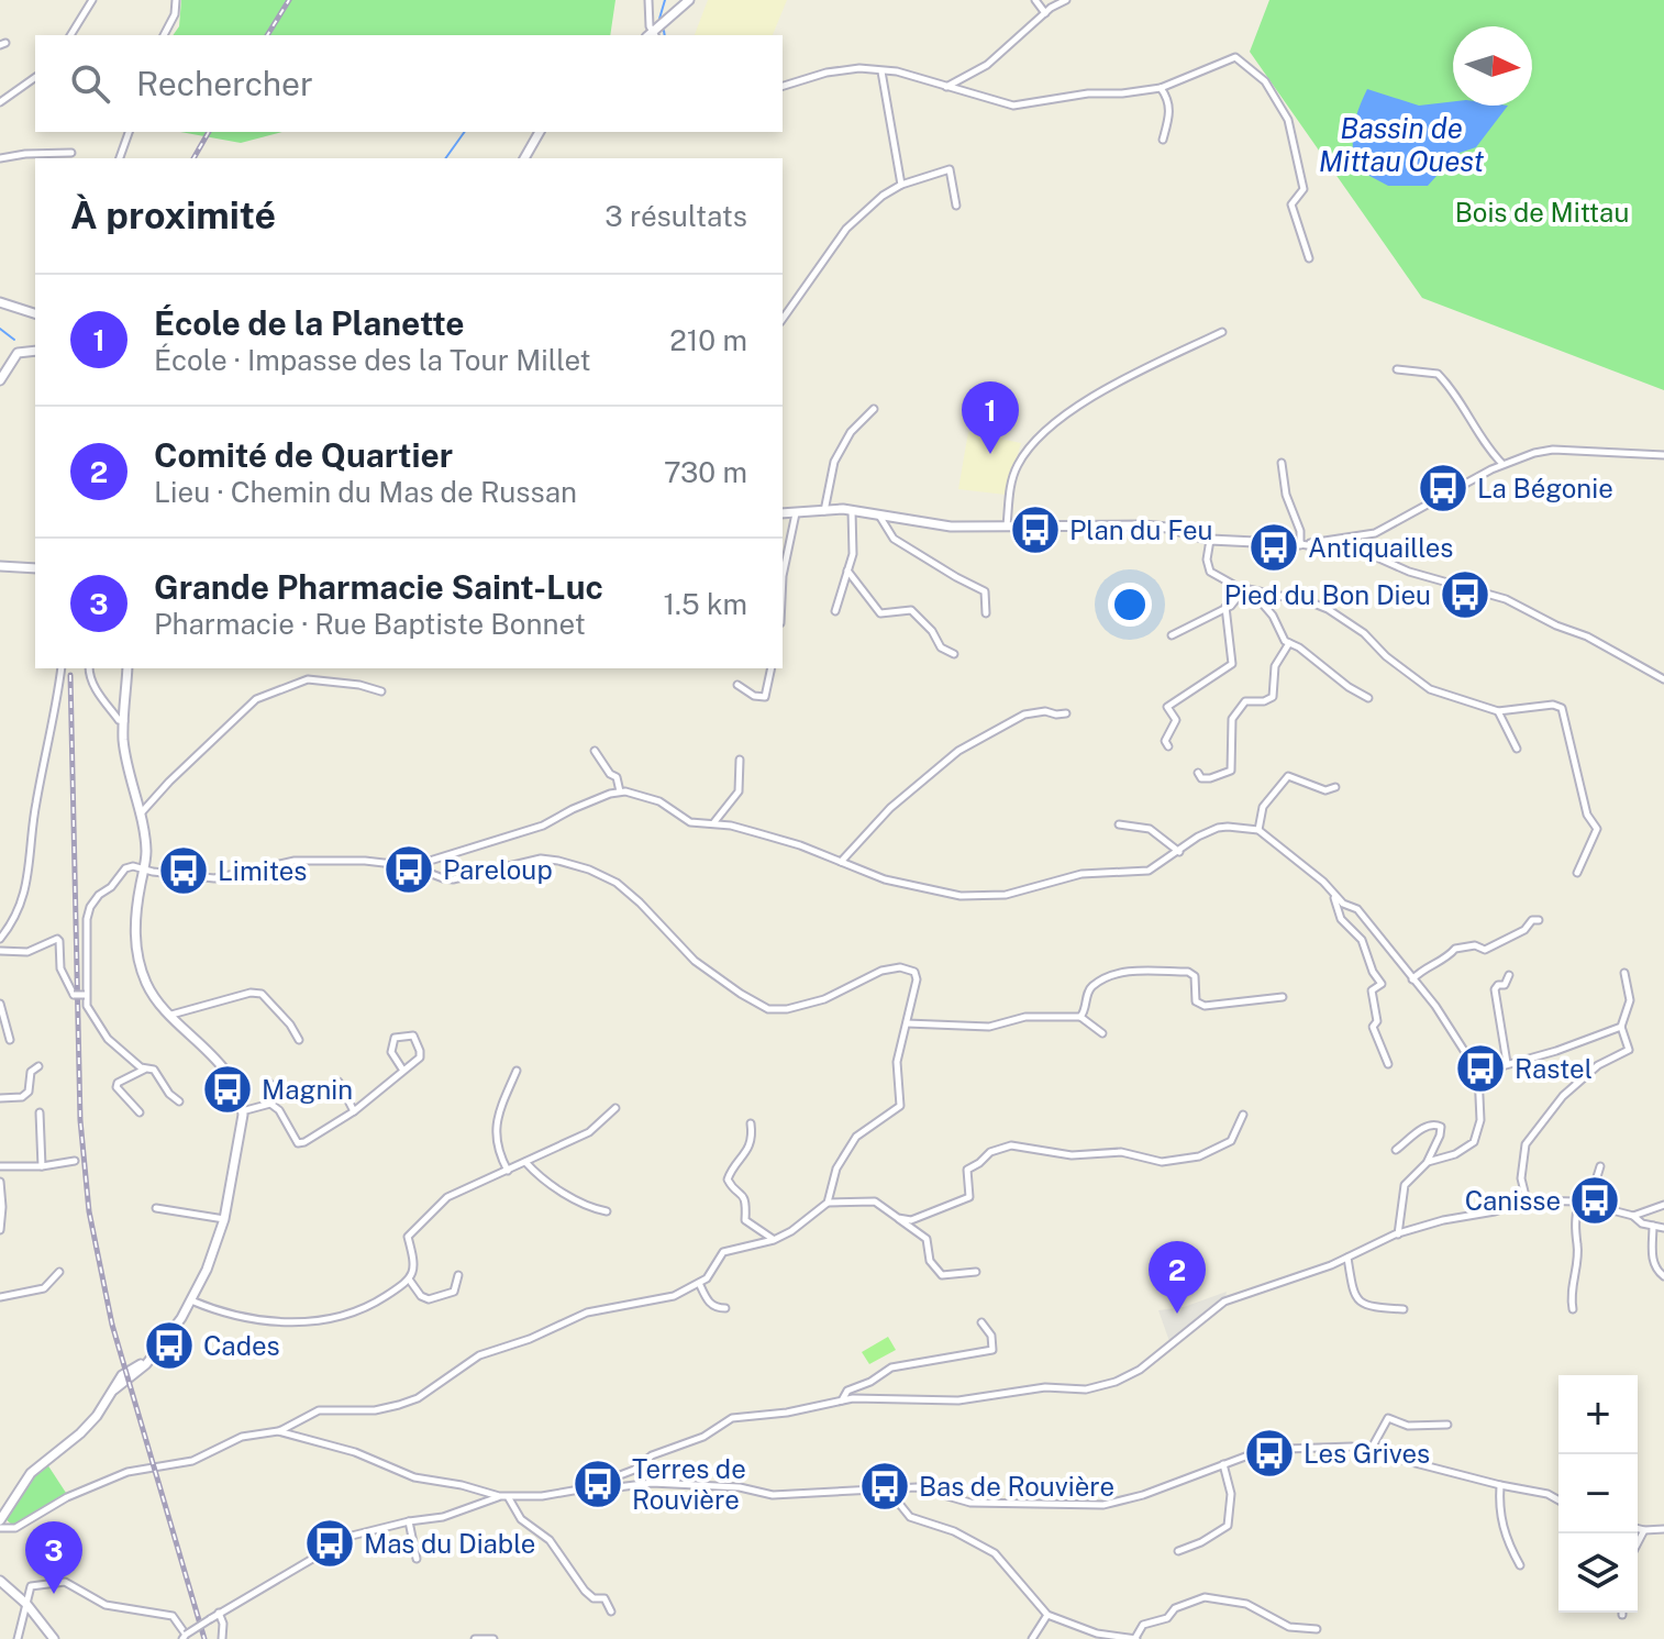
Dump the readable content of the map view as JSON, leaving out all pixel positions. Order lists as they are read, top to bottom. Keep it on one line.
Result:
{"water":["Bassin de Mittau Ouest"],"parks":["Bois de Mittau"],"places":{"bus stop":["La Bégonie","Plan du Feu","Antiquailles","Pied du Bon Dieu","Pareloup","Limites","Rastel","Magnin","Canisse","Cades","Les Grives","Terres de Rouvière","Bas de Rouvière","Mas du Diable"]},"north":"right","page":{"search":"Rechercher","heading":["À proximité","3 résultats"],"list":[{"mark":"1","name":"École de la Planette","note":"École · Impasse des la Tour Millet","value":"210 m"},{"mark":"2","name":"Comité de Quartier","note":"Lieu · Chemin du Mas de Russan","value":"730 m"},{"mark":"3","name":"Grande Pharmacie Saint-Luc","note":"Pharmacie · Rue Baptiste Bonnet","value":"1.5 km"}],"pins":["1","2","3"],"map_buttons":["+","−"]}}
